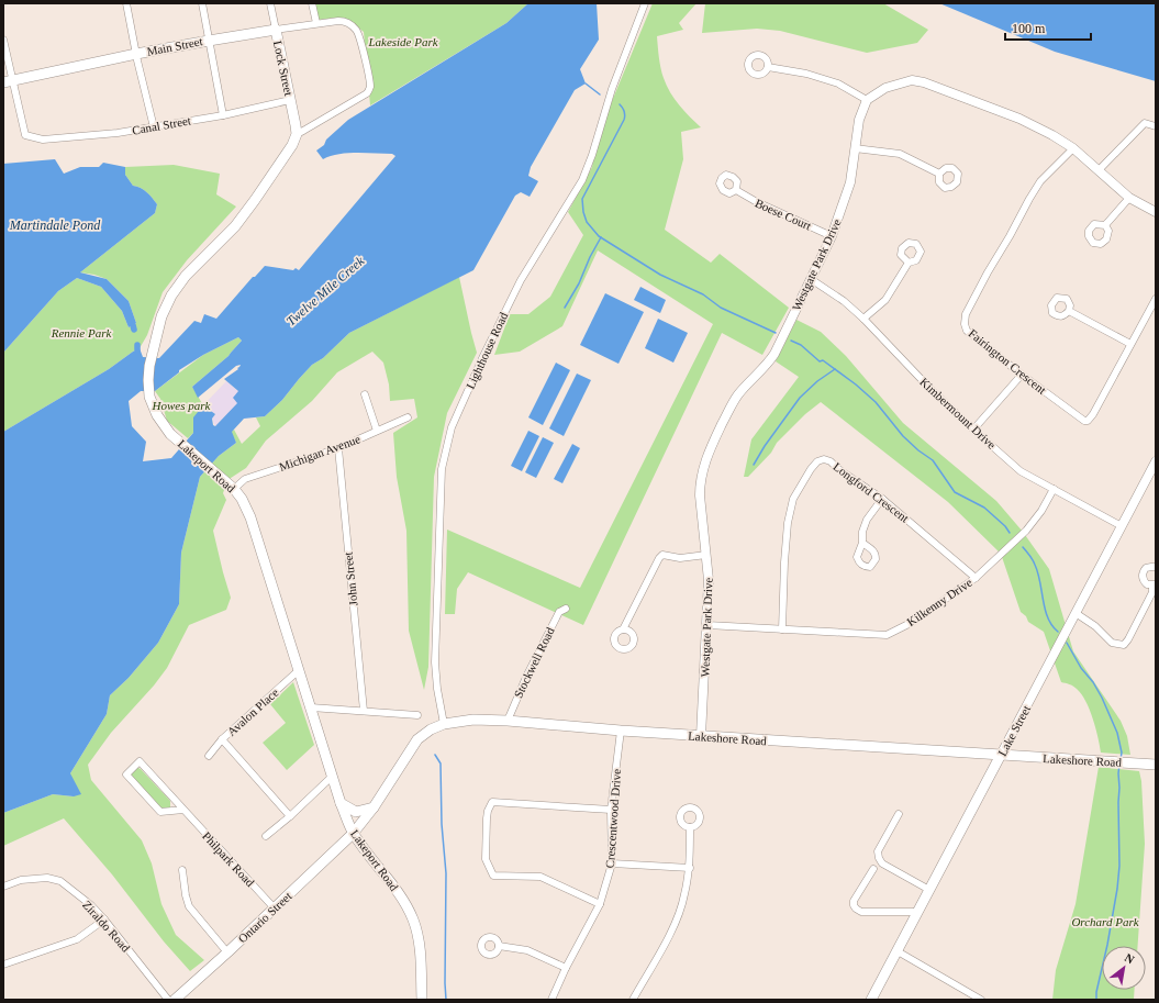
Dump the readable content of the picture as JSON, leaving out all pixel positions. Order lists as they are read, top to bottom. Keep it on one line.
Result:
{"streets":{"main road":["Main Street","Lock Street","Lakeport Road","Lake Street","Lakeshore Road","Ontario Street"],"street":["Canal Street","Boese Court","Westgate Park Drive","Lighthouse Road","Fairington Crescent","Kimbermount Drive","Michigan Avenue","Longford Crescent","John Street","Kilkenny Drive","Stockwell Road","Avalon Place","Crescentwood Drive","Philpark Road","Ziraldo Road"]},"crossings":[["Main Street","Lock Street"],["Main Street","Canal Street"],["Main Street","Lakeport Road"],["Lock Street","Canal Street"],["Lock Street","Lakeport Road"],["Boese Court","Westgate Park Drive"],["Westgate Park Drive","Kimbermount Drive"],["Westgate Park Drive","Kilkenny Drive"],["Westgate Park Drive","Lakeshore Road"],["Lighthouse Road","Lakeshore Road"],["Kimbermount Drive","Kilkenny Drive"],["Kimbermount Drive","Lake Street"],["Michigan Avenue","Lakeport Road"],["Michigan Avenue","John Street"],["Lakeport Road","Avalon Place"],["Lakeport Road","Lakeshore Road"],["Lakeport Road","Ontario Street"],["Longford Crescent","Kilkenny Drive"],["Stockwell Road","Lakeshore Road"],["Lake Street","Lakeshore Road"],["Lakeshore Road","Crescentwood Drive"],["Lakeshore Road","Ontario Street"],["Philpark Road","Ontario Street"]],"water":["Martindale Pond","Twelve Mile Creek"],"parks":["Lakeside Park","Rennie Park","Howes park","Orchard Park"],"scale_bar":"100 m","north":"top right"}
